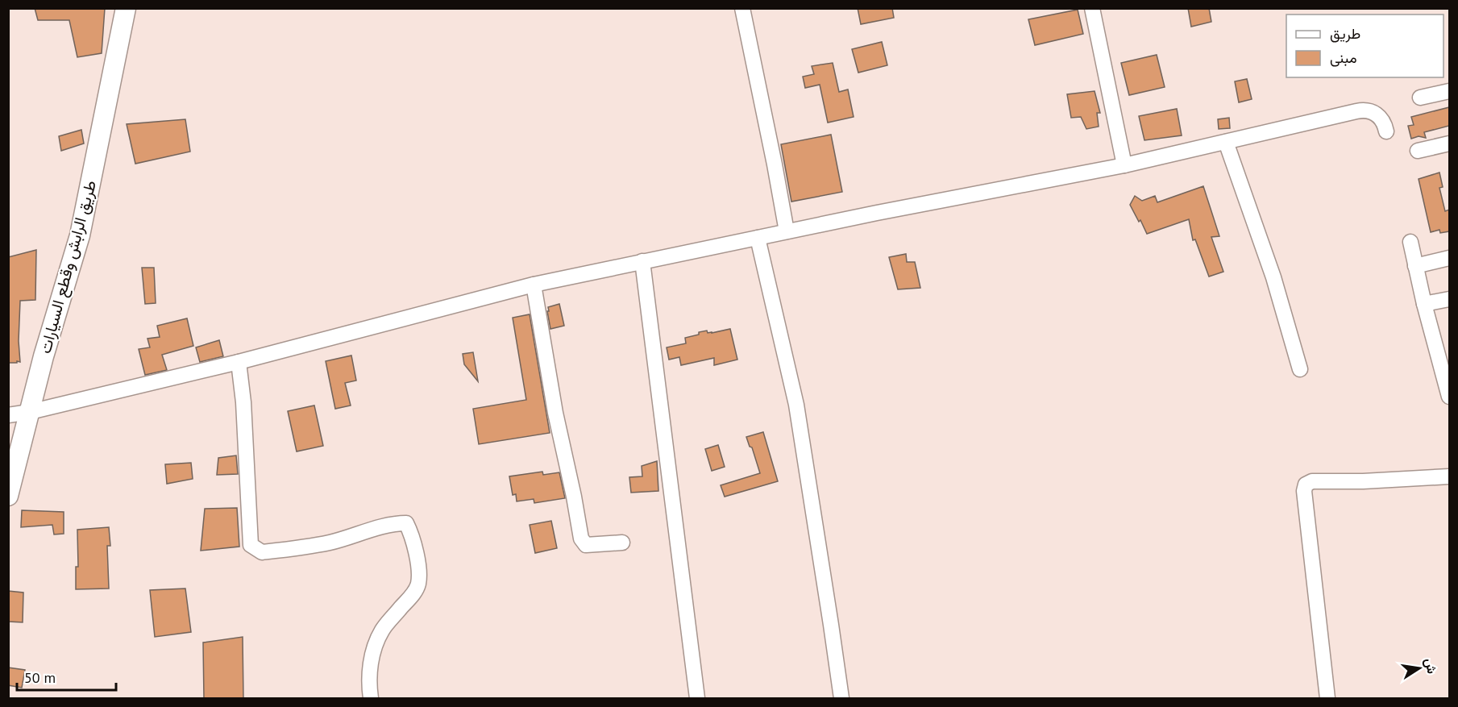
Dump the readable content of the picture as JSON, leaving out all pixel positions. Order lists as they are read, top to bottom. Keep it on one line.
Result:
{"streets":{"main road":["طريق الرابش وقطع السيارات"]},"legend":["طريق","مبنى"],"scale_bar":"50 m","north":"right"}
